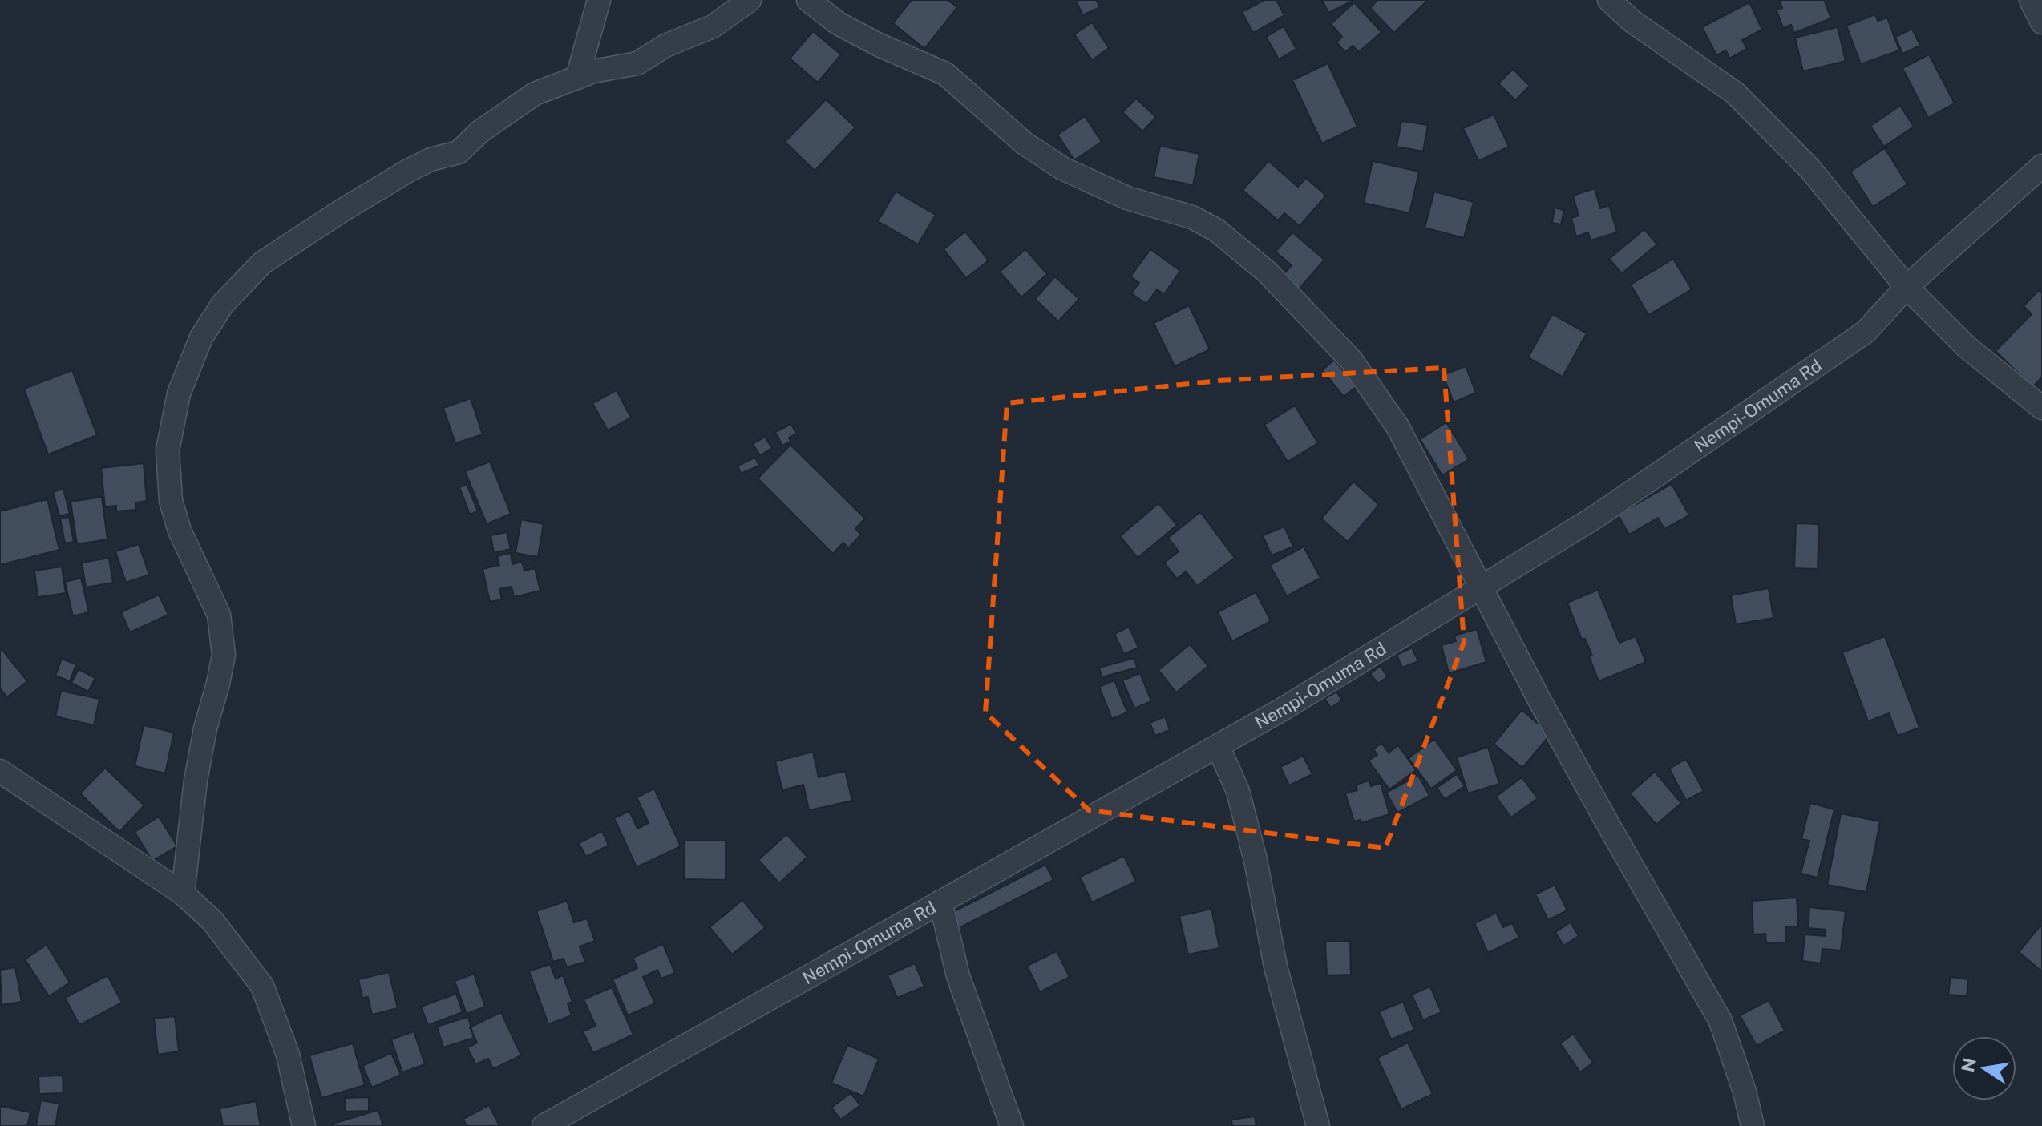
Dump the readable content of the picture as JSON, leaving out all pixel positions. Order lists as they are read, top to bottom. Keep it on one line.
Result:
{"streets":{"street":["Nempi-Omuma Rd"]},"north":"left"}
